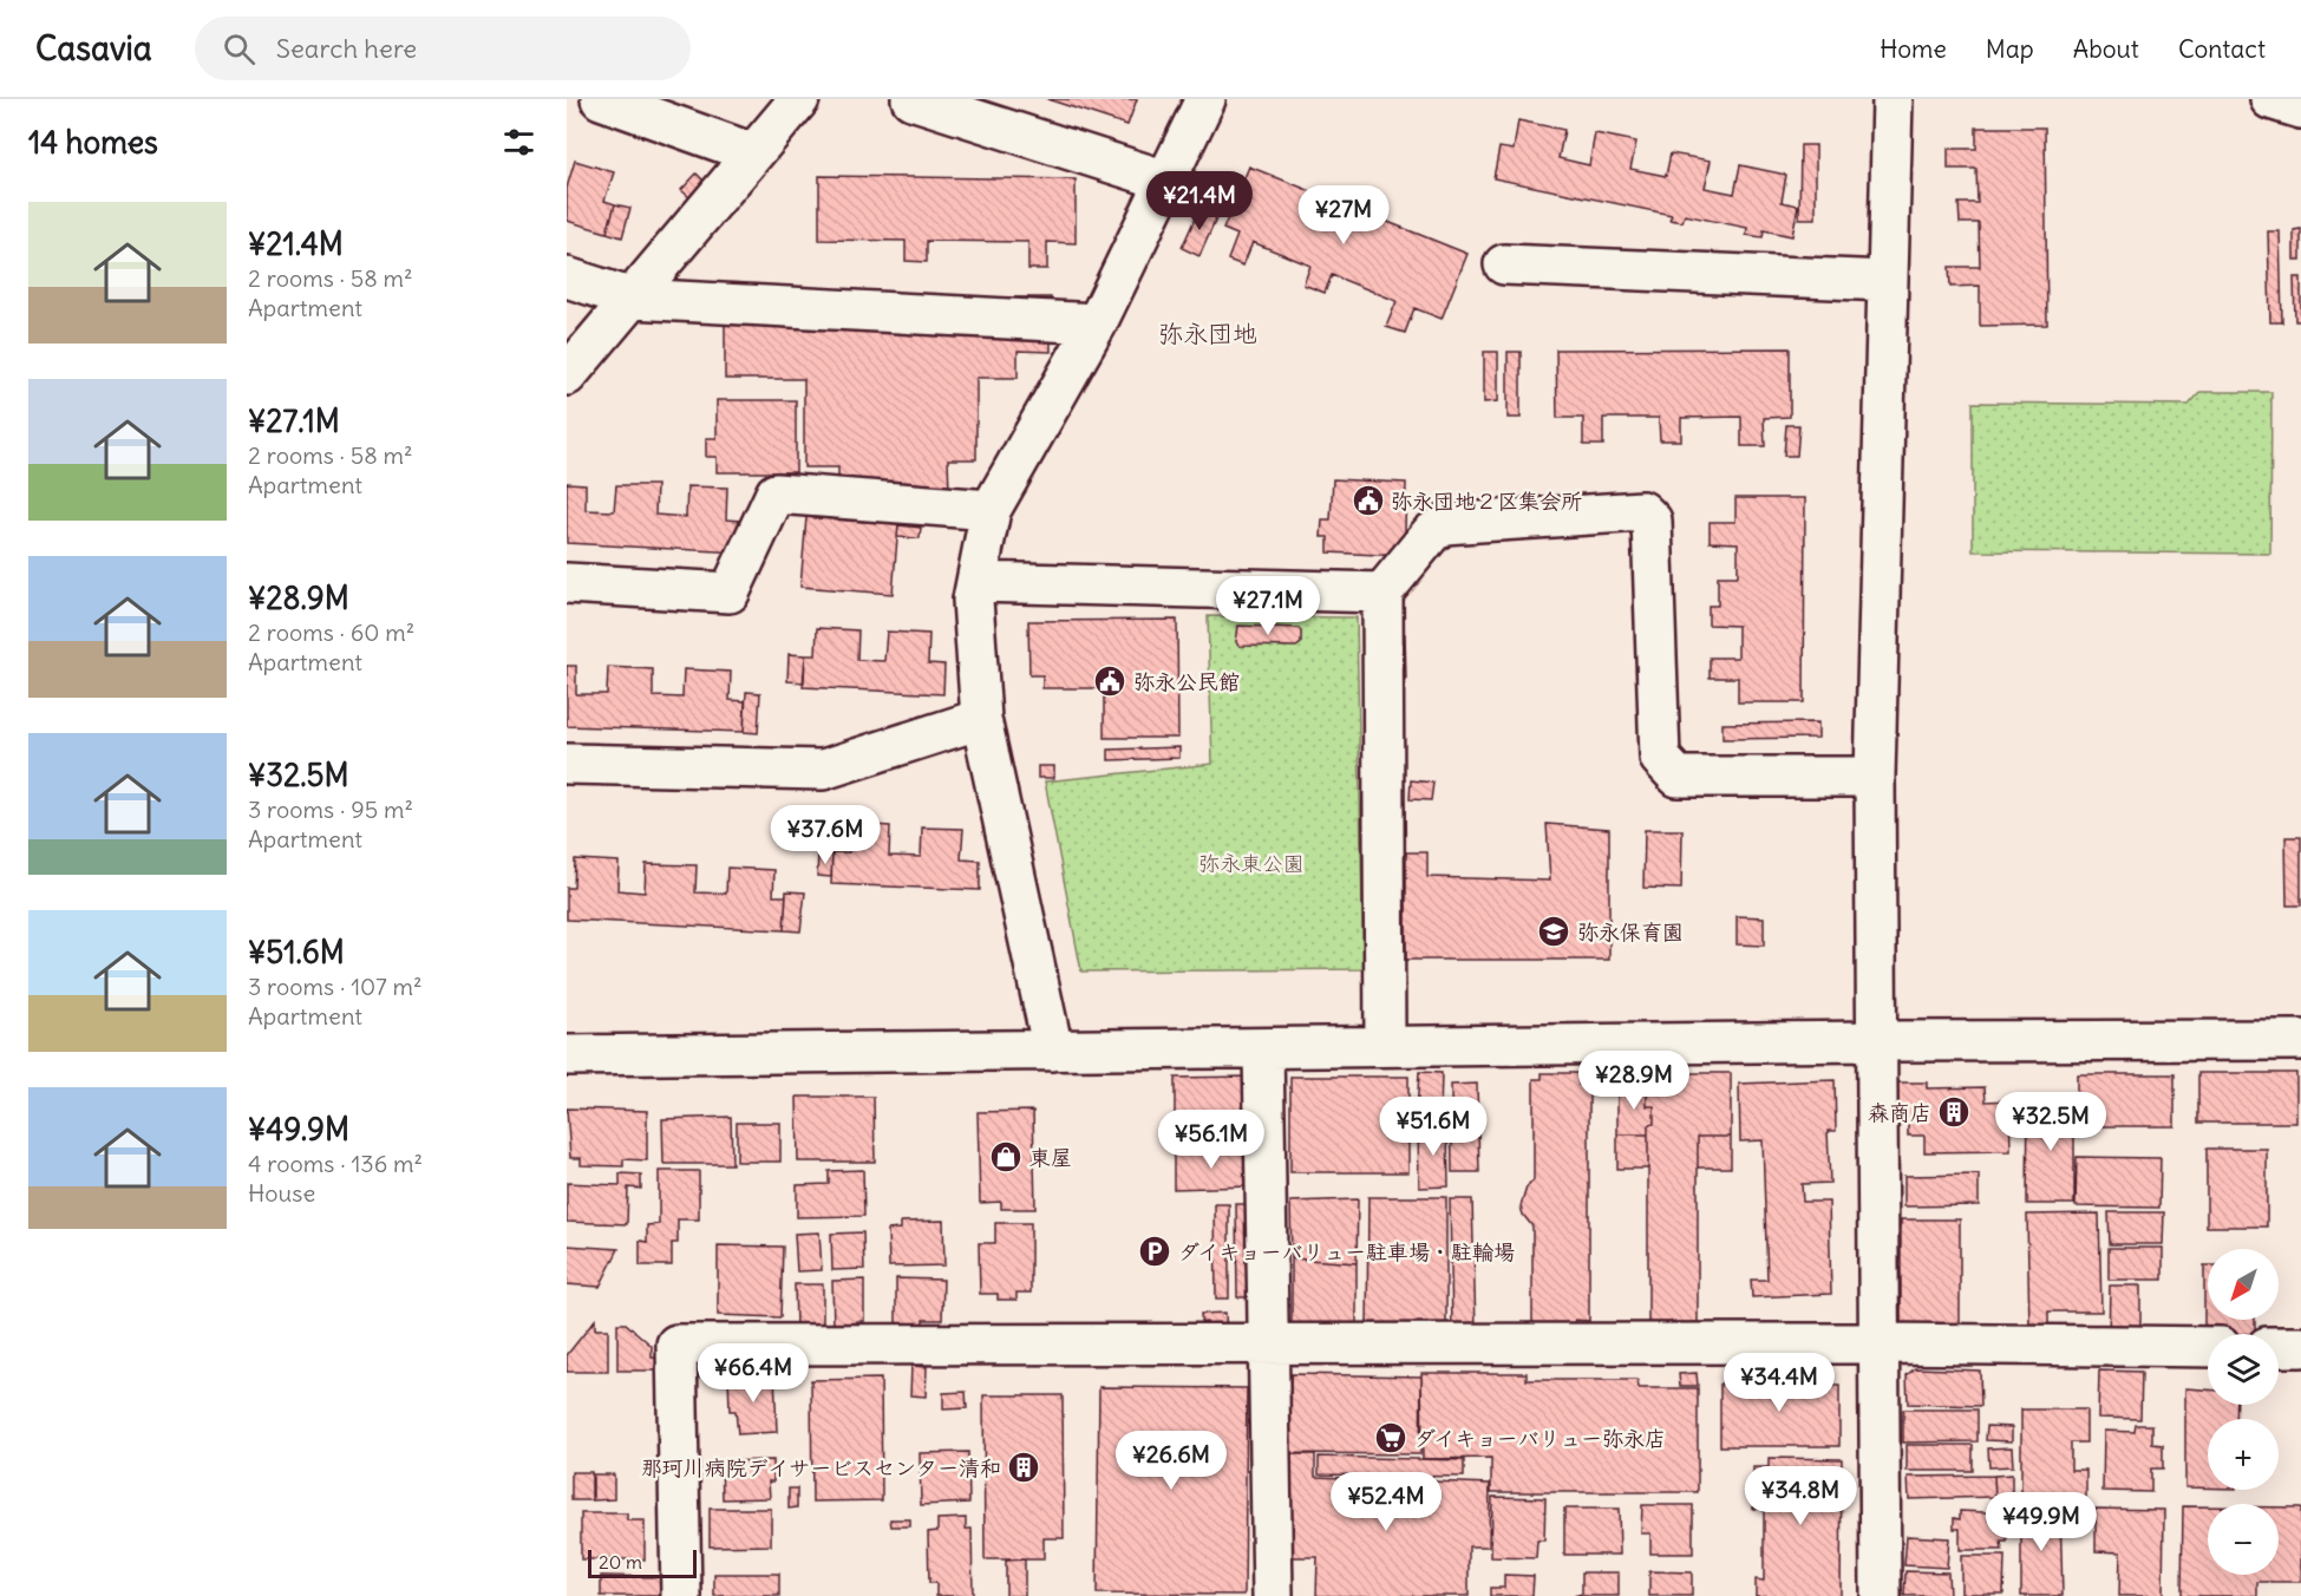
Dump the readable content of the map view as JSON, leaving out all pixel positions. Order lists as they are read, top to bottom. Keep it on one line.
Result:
{"districts":["弥永団地"],"parks":["弥永東公園"],"places":{"public building":["弥永団地２区集会所","弥永公民館"],"school or university":["弥永保育園"],"building":["森商店","那珂川病院デイサービスセンター清和"],"shop":["東屋"],"parking":["ダイキョーバリュー駐車場・駐輪場"],"supermarket":["ダイキョーバリュー弥永店"]},"scale_bar":"20 m","north":"bottom left","page":{"header":"Casavia","search":"Search here","nav":["Home","Map","About","Contact"],"heading":"14 homes","price":["¥21.4M","¥27M","¥27.1M","¥37.6M","¥28.9M","¥32.5M","¥51.6M","¥56.1M","¥66.4M","¥34.4M","¥26.6M","¥34.8M","¥52.4M","¥49.9M"],"list":[{"name":"¥21.4M","note":"2 rooms · 58 m² · Apartment"},{"name":"¥27.1M","note":"2 rooms · 58 m² · Apartment"},{"name":"¥28.9M","note":"2 rooms · 60 m² · Apartment"},{"name":"¥32.5M","note":"3 rooms · 95 m² · Apartment"},{"name":"¥51.6M","note":"3 rooms · 107 m² · Apartment"},{"name":"¥49.9M","note":"4 rooms · 136 m² · House"}],"map_buttons":["+","−"],"scale":"20 m"}}
